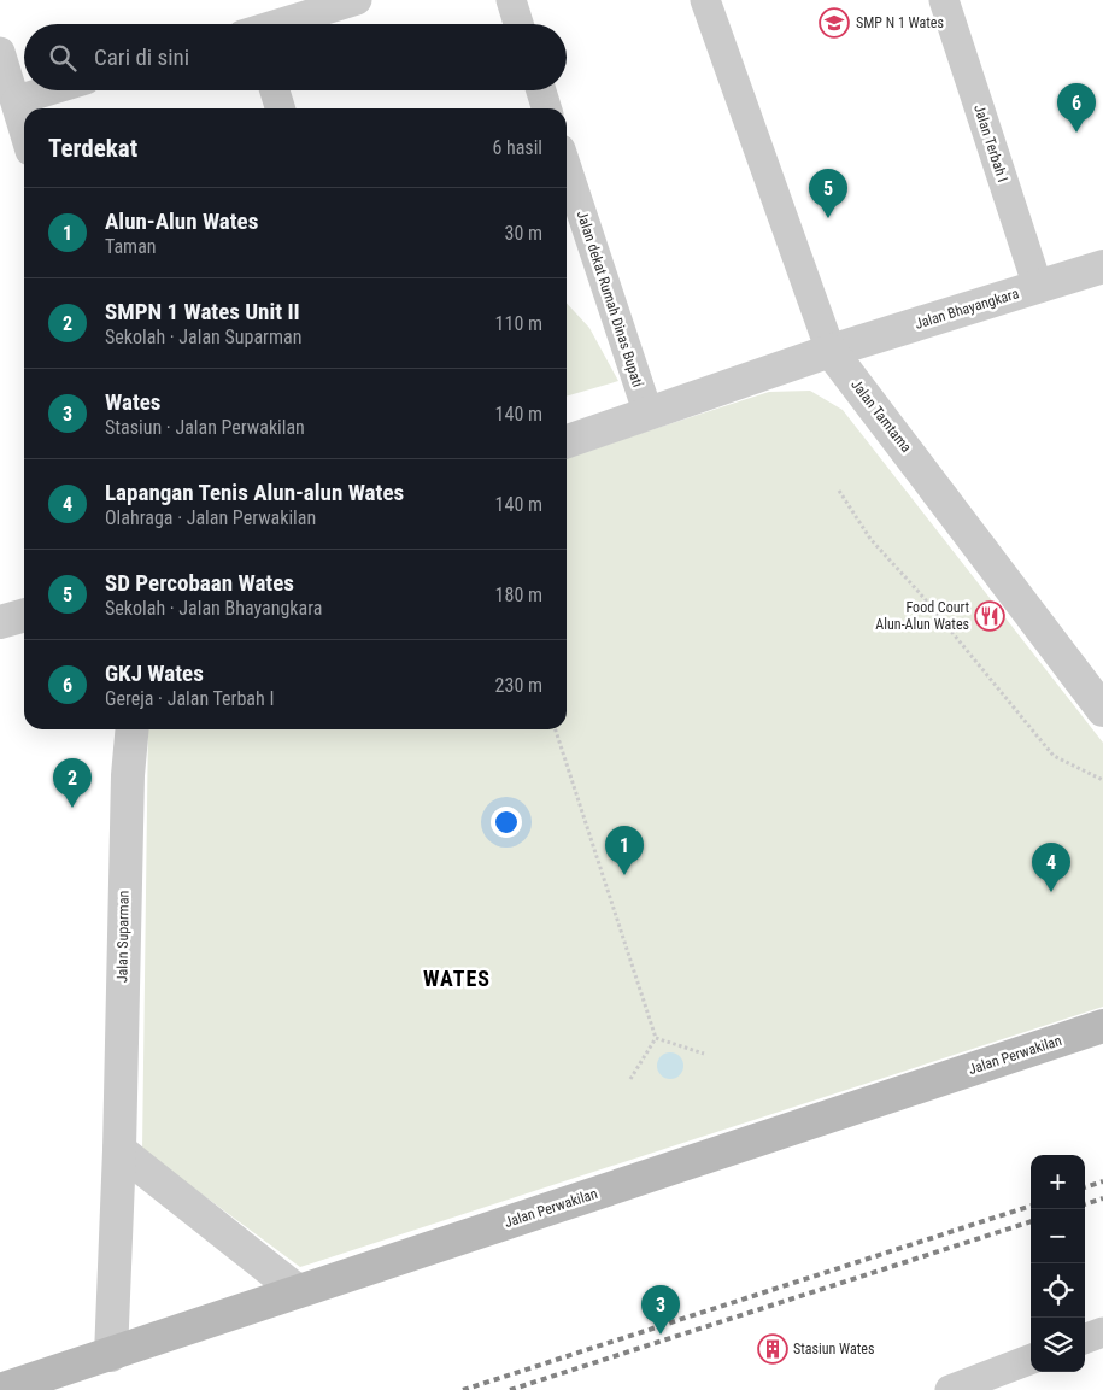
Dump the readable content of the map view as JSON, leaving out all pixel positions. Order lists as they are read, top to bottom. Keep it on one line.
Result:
{"streets":{"main road":["Jalan Perwakilan"],"street":["Jalan Terbah I","Jalan dekat Rumah Dinas Bupati","Jalan Bhayangkara","Jalan Tamtama","Jalan Suparman"]},"crossings":[["Jalan Terbah I","Jalan Bhayangkara"],["Jalan Bhayangkara","Jalan Tamtama"],["Jalan Suparman","Jalan Perwakilan"]],"districts":["WATES"],"places":{"school or university":["SMP N 1 Wates"],"restaurant":["Food Court Alun-Alun Wates"],"building":["Stasiun Wates"]},"page":{"search":"Cari di sini","pins":["6","5","2","1","4","3"],"heading":["Terdekat","6 hasil"],"list":[{"mark":"1","name":"Alun-Alun Wates","note":"Taman","value":"30 m"},{"mark":"2","name":"SMPN 1 Wates Unit II","note":"Sekolah · Jalan Suparman","value":"110 m"},{"mark":"3","name":"Wates","note":"Stasiun · Jalan Perwakilan","value":"140 m"},{"mark":"4","name":"Lapangan Tenis Alun-alun Wates","note":"Olahraga · Jalan Perwakilan","value":"140 m"},{"mark":"5","name":"SD Percobaan Wates","note":"Sekolah · Jalan Bhayangkara","value":"180 m"},{"mark":"6","name":"GKJ Wates","note":"Gereja · Jalan Terbah I","value":"230 m"}],"map_buttons":["+","−"]}}
